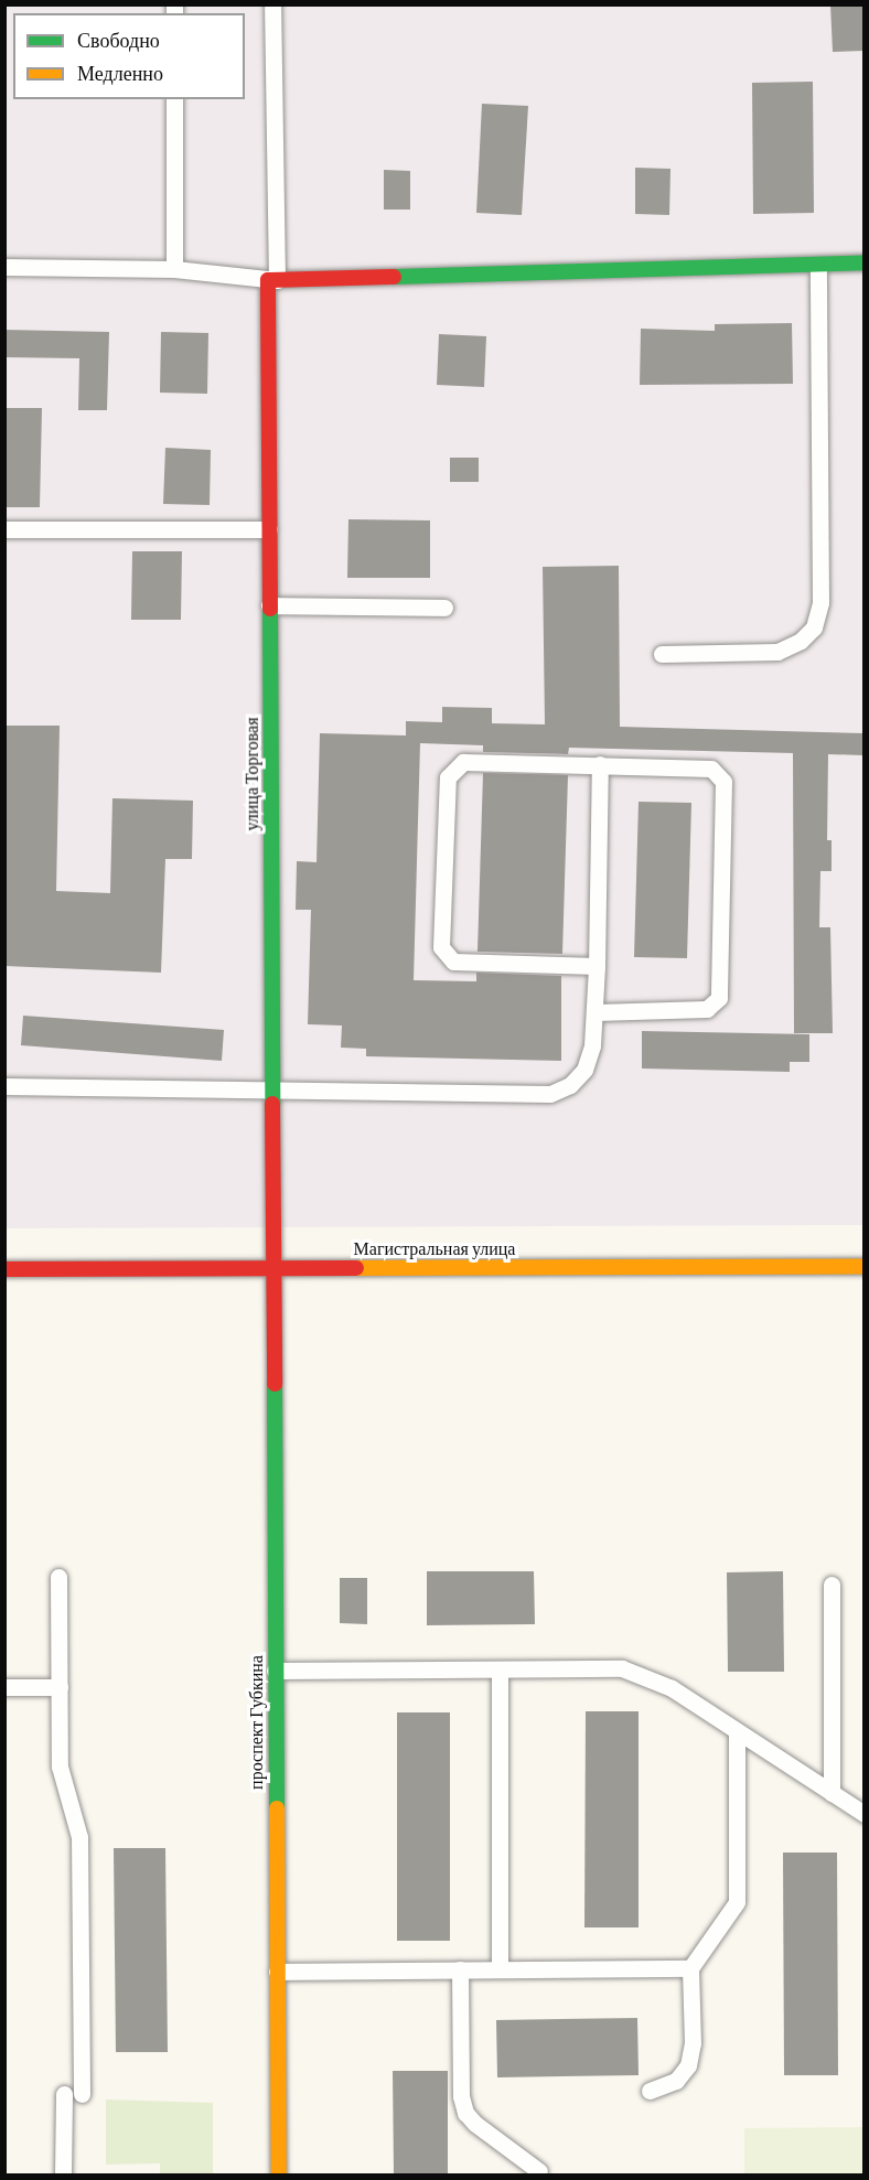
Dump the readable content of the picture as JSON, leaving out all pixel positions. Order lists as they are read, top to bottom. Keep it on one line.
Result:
{"streets":{"street":["улица Торговая","Магистральная улица","проспект Губкина"]},"crossings":[["улица Торговая","Магистральная улица"],["улица Торговая","проспект Губкина"],["Магистральная улица","проспект Губкина"]],"legend":["Свободно","Медленно"]}
